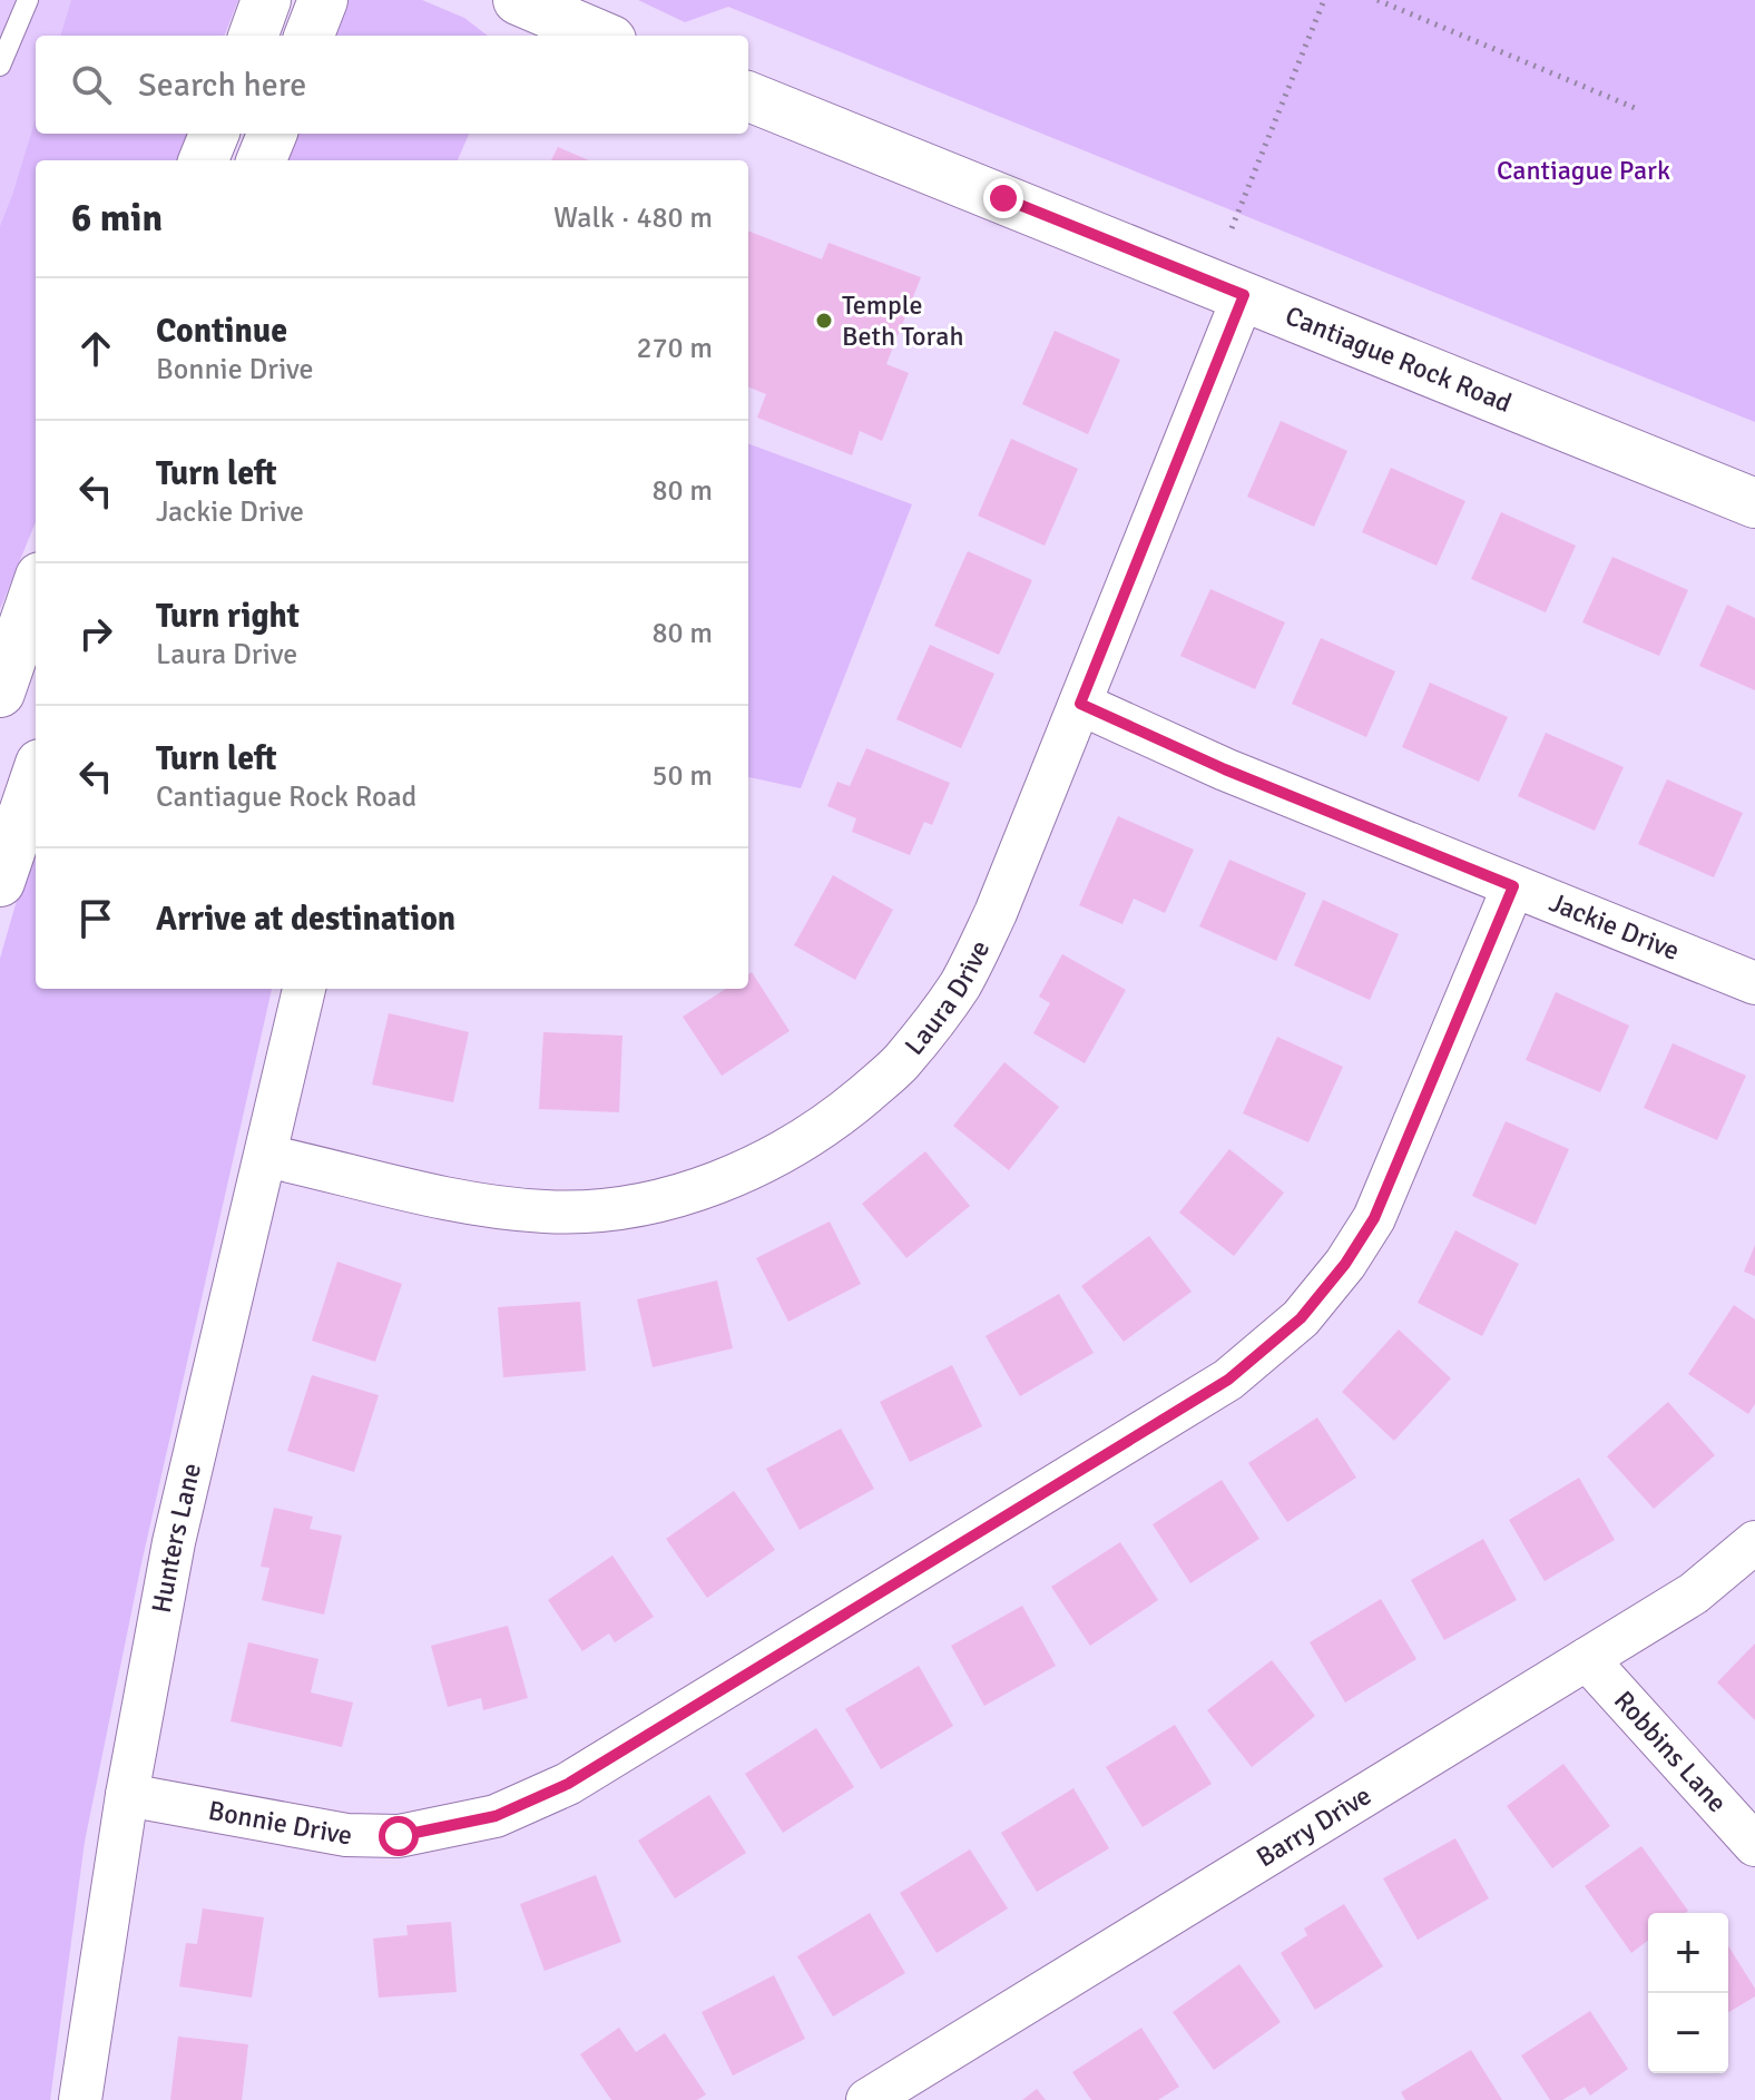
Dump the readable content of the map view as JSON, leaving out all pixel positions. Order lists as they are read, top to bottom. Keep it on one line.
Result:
{"streets":{"main road":["Cantiague Rock Road"],"street":["Jackie Drive","Laura Drive","Hunters Lane","Robbins Lane","Bonnie Drive","Barry Drive"]},"crossings":[["Cantiague Rock Road","Laura Drive"],["Jackie Drive","Laura Drive"],["Jackie Drive","Bonnie Drive"],["Laura Drive","Hunters Lane"],["Hunters Lane","Bonnie Drive"],["Robbins Lane","Barry Drive"]],"parks":["Cantiague Park"],"places":["Temple Beth Torah"],"page":{"search":"Search here","heading":["6 min","Walk · 480 m"],"list":[["Continue","Bonnie Drive","270 m"],["Turn left","Jackie Drive","80 m"],["Turn right","Laura Drive","80 m"],["Turn left","Cantiague Rock Road","50 m"],"Arrive at destination"],"map_buttons":["+","−"]}}
